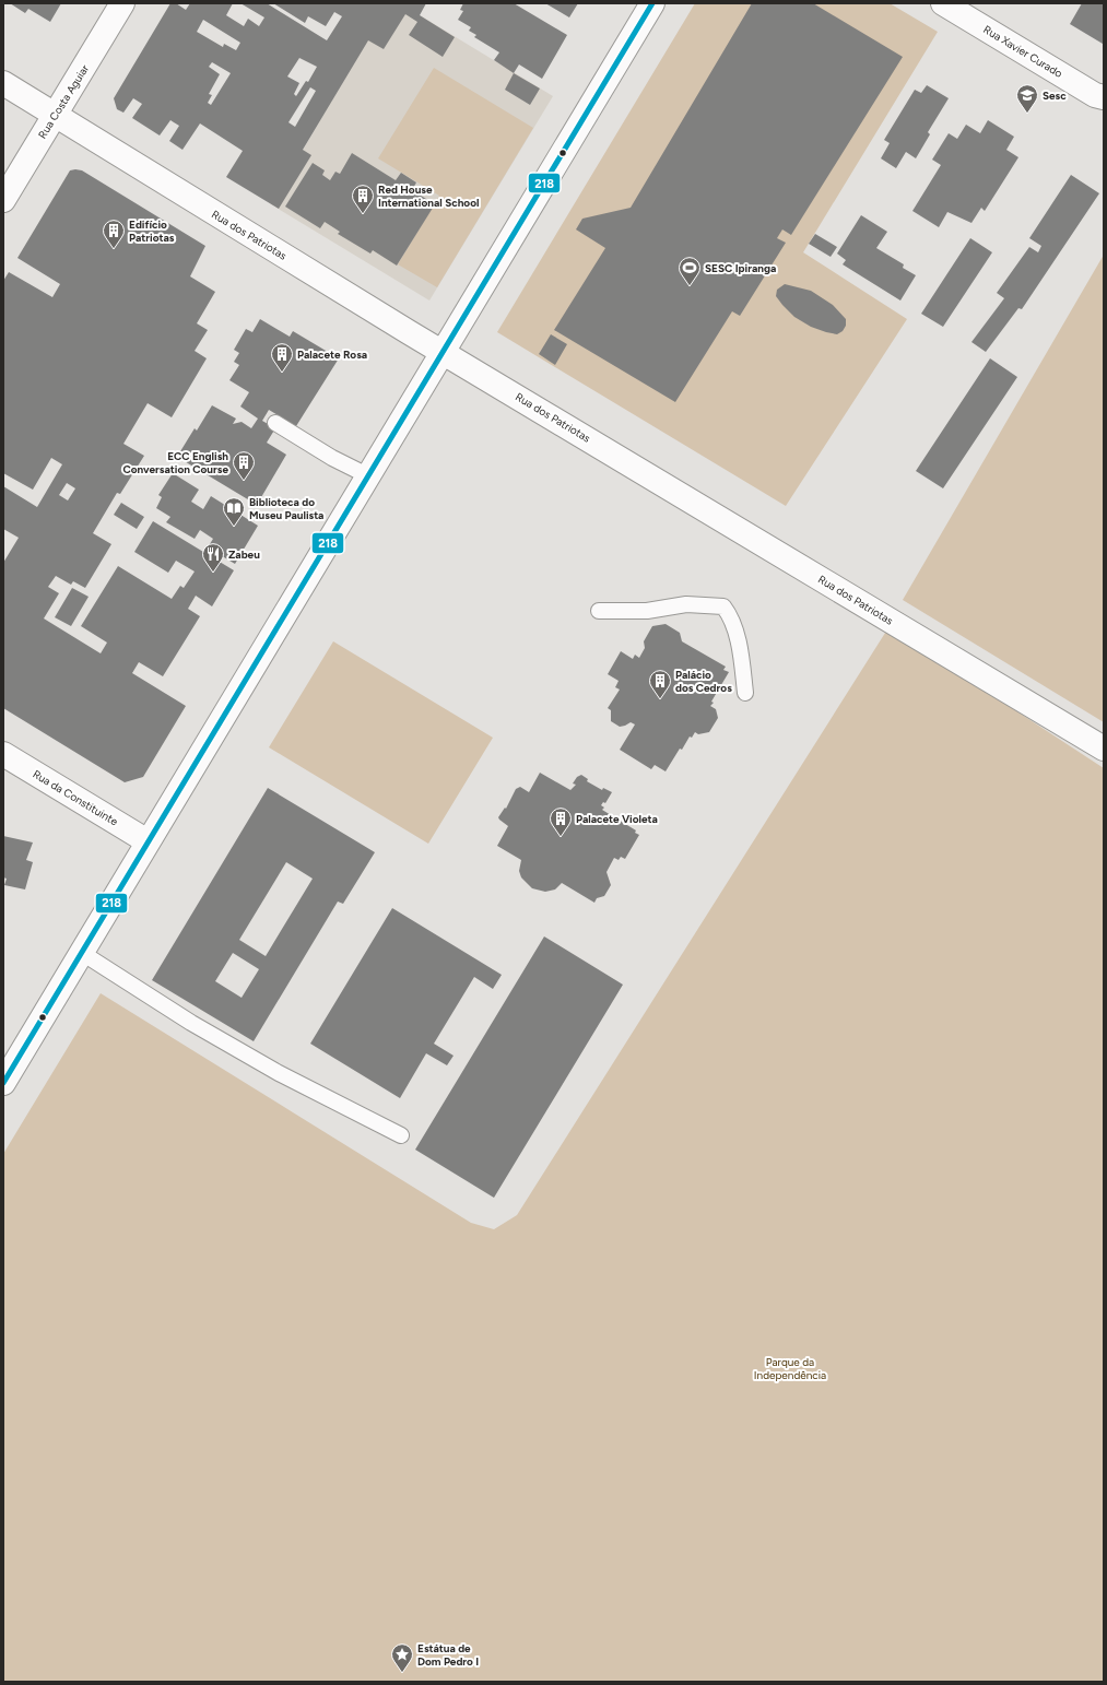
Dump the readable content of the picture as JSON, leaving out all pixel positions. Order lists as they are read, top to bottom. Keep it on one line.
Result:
{"streets":{"main road":["Rua Xavier Curado","Rua Costa Aguiar","Rua dos Patriotas","Rua da Constituinte"]},"crossings":[["Rua Costa Aguiar","Rua dos Patriotas"]],"parks":["Parque da Independência"],"places":{"school or university":["Sesc"],"building":["Red House International School","Edifício Patriotas","Palacete Rosa","ECC English Conversation Course","Palácio dos Cedros","Palacete Violeta"],"sports":["SESC Ipiranga"],"library":["Biblioteca do Museu Paulista"],"restaurant":["Zabeu"],"place":["Estátua de Dom Pedro I"]},"lines":["transit line 218"]}
